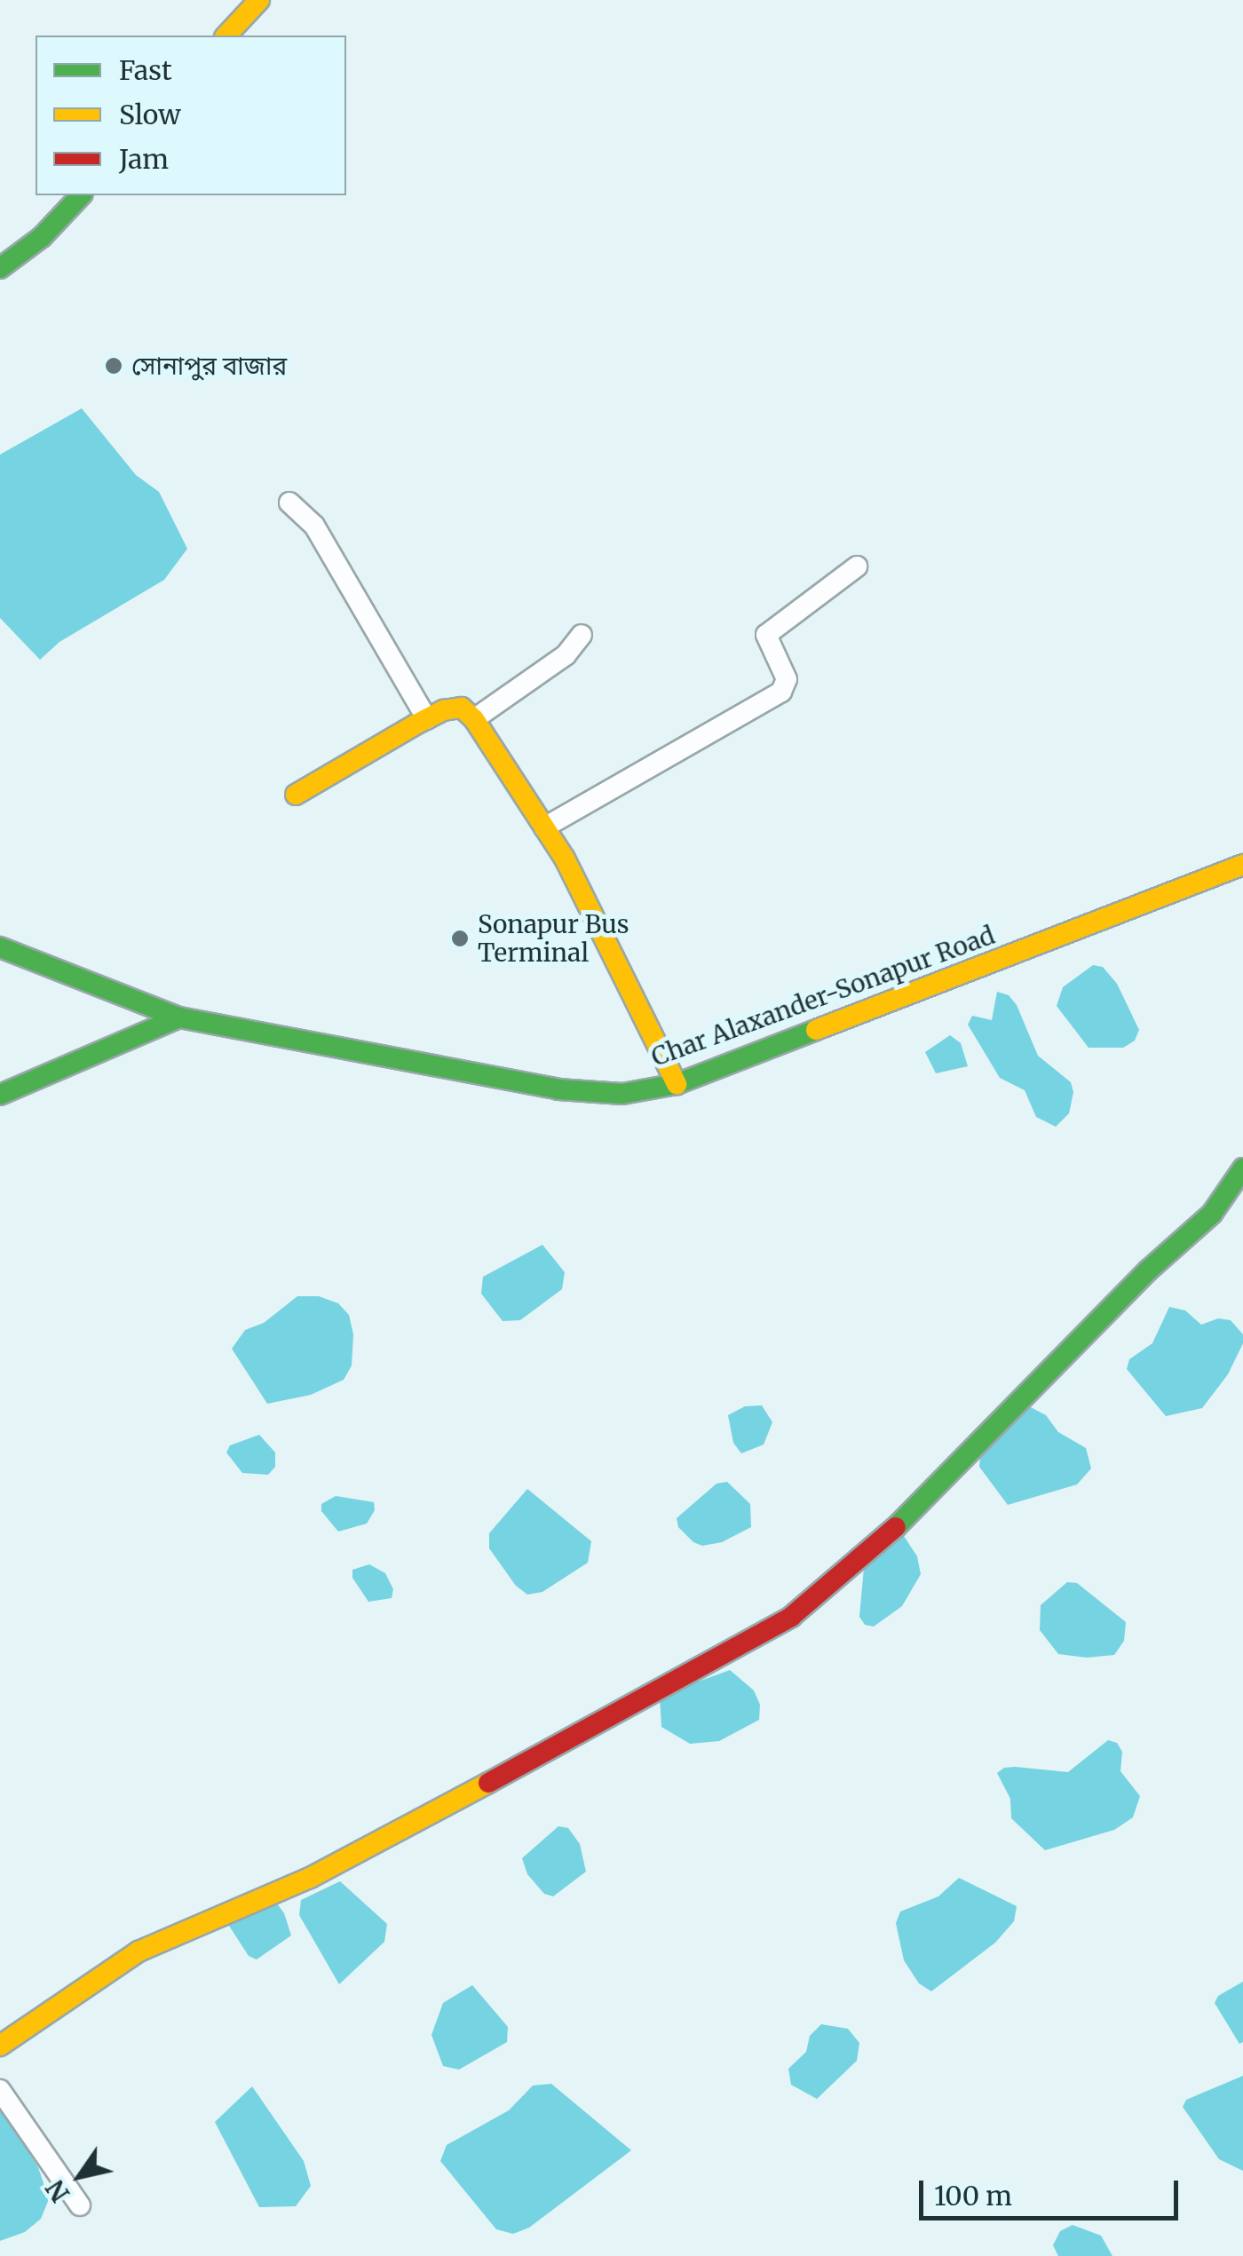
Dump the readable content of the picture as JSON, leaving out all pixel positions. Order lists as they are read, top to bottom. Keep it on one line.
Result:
{"streets":{"street":["Char Alaxander-Sonapur Road"]},"places":["সোনাপুর বাজার","Sonapur Bus Terminal"],"legend":["Fast","Slow","Jam"],"scale_bar":"100 m","north":"bottom left"}
